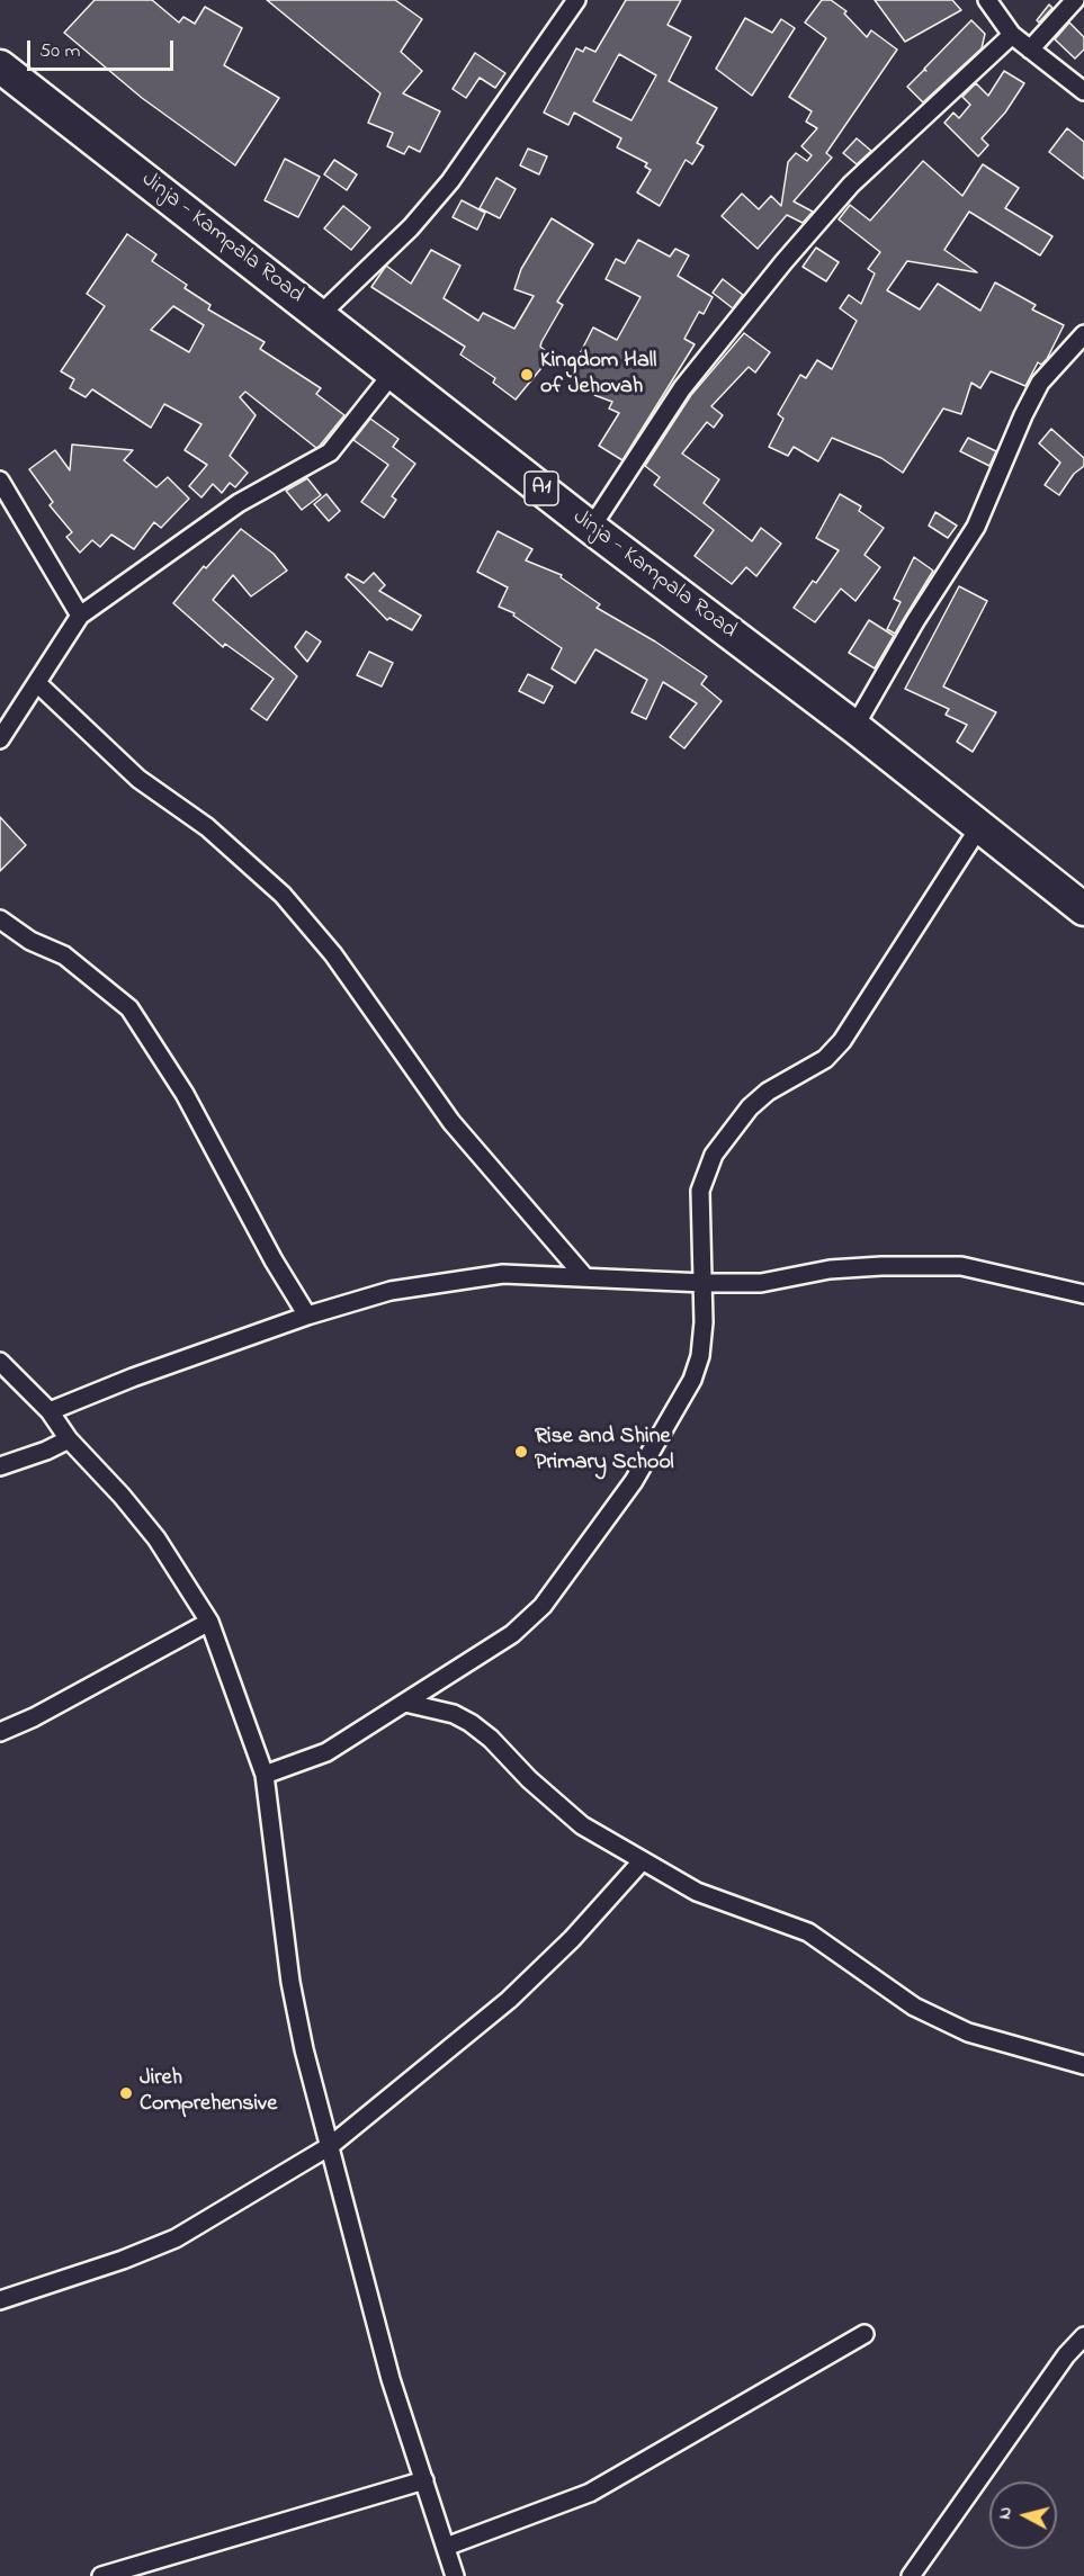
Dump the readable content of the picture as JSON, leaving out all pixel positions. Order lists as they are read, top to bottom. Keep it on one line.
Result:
{"streets":{"highway":["Jinja - Kampala Road","A1"]},"places":["Kingdom Hall of Jehovah","Rise and Shine Primary School","Jireh Comprehensive"],"scale_bar":"50 m","north":"left"}
